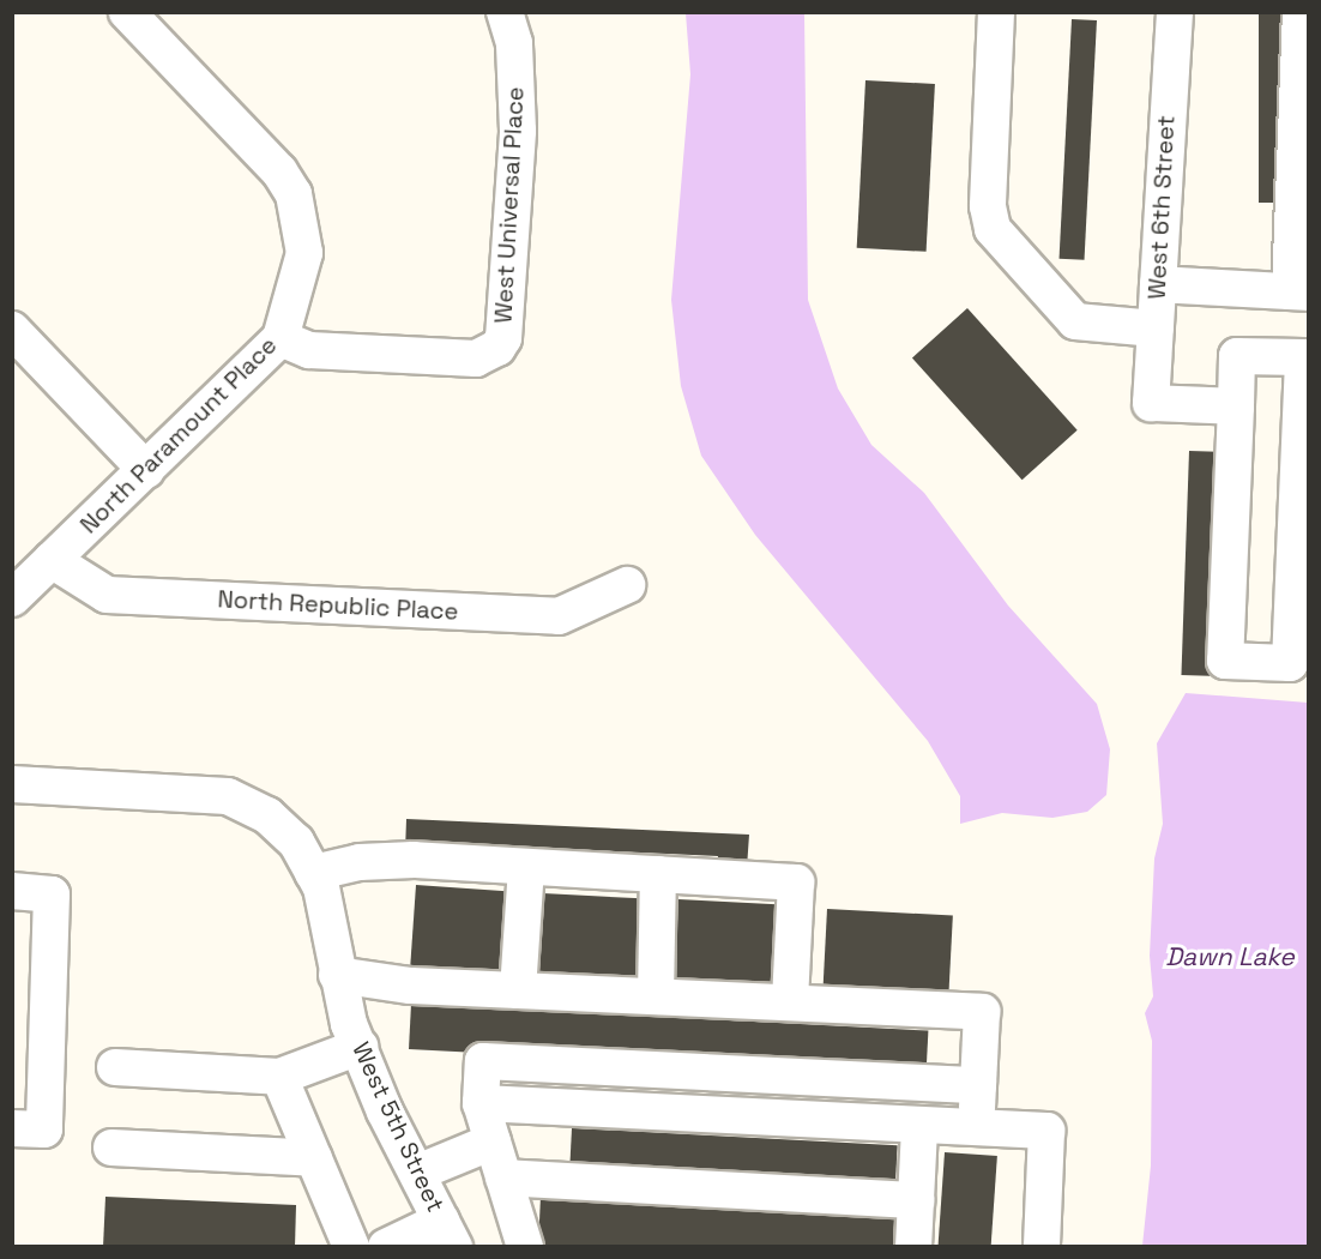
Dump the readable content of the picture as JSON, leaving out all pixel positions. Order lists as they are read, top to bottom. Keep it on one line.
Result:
{"streets":{"street":["West Universal Place","West 6th Street","North Paramount Place","North Republic Place","West 5th Street"]},"crossings":[["West Universal Place","North Paramount Place"],["North Paramount Place","North Republic Place"]],"water":["Dawn Lake"]}
